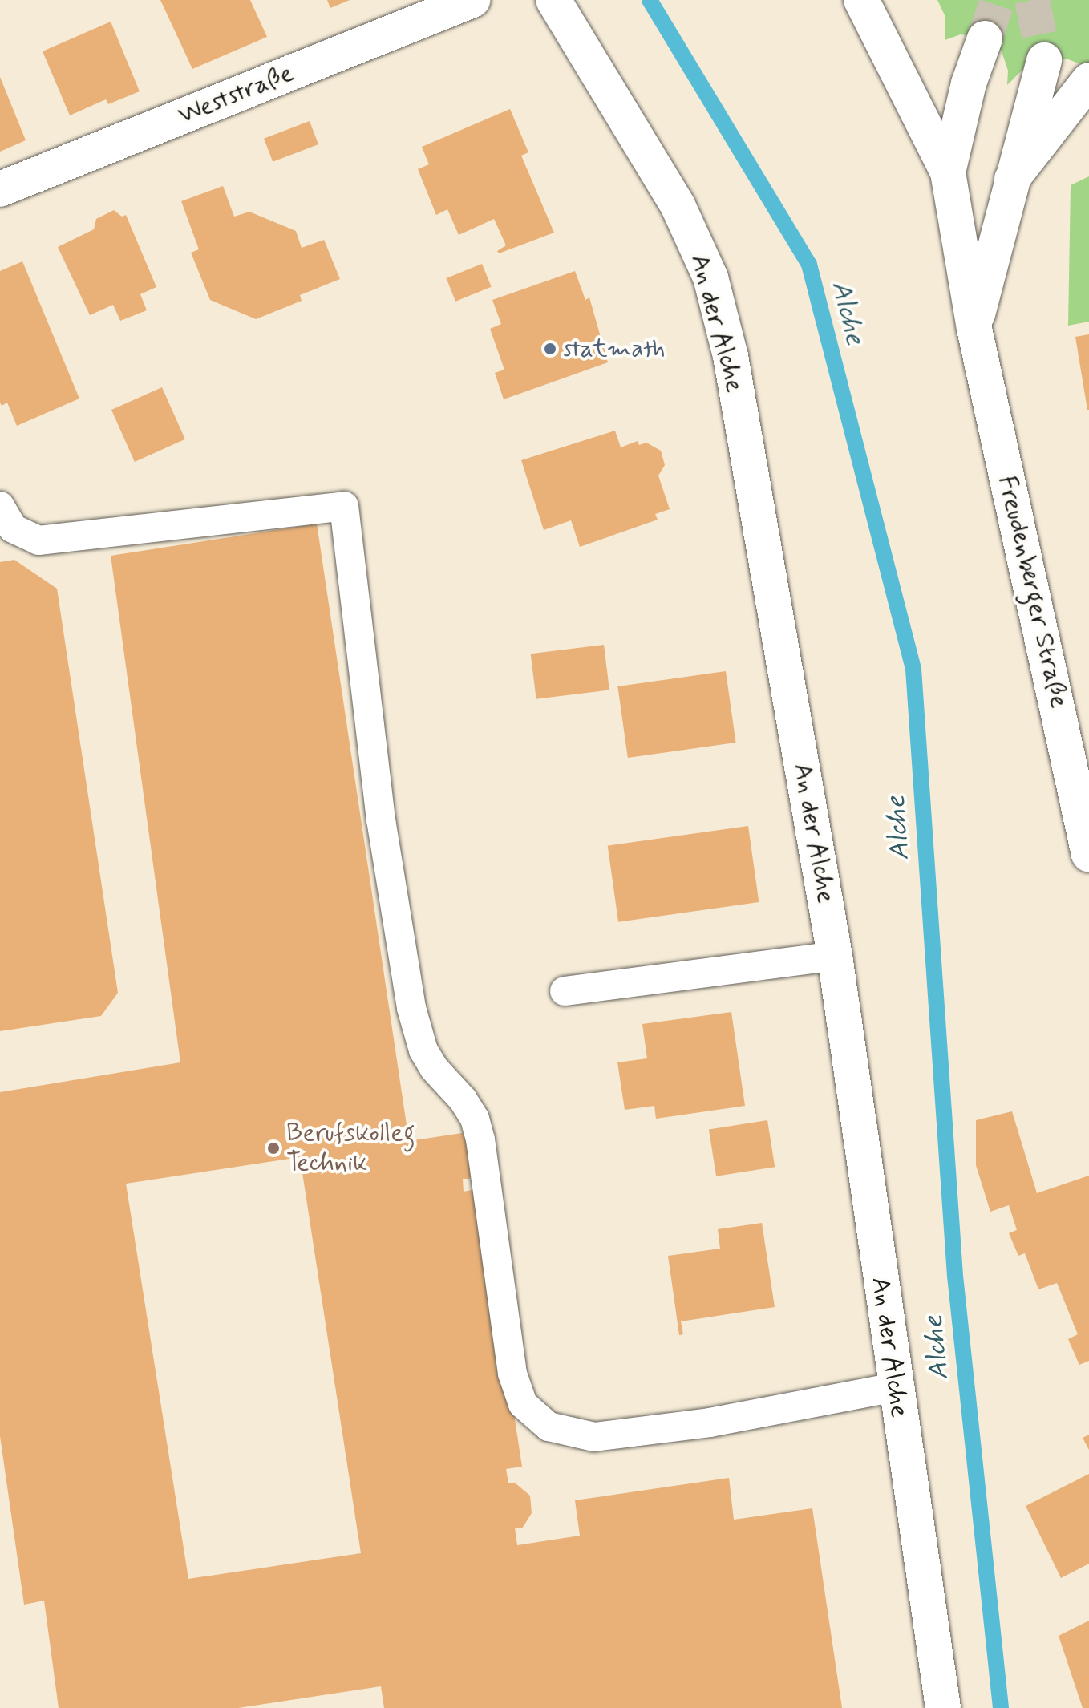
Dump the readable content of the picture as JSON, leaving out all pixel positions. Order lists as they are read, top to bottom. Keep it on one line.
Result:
{"streets":{"street":["Weststraße","An der Alche","Freudenberger Straße"]},"water":["Alche"],"places":["statmath","Berufskolleg Technik"]}
